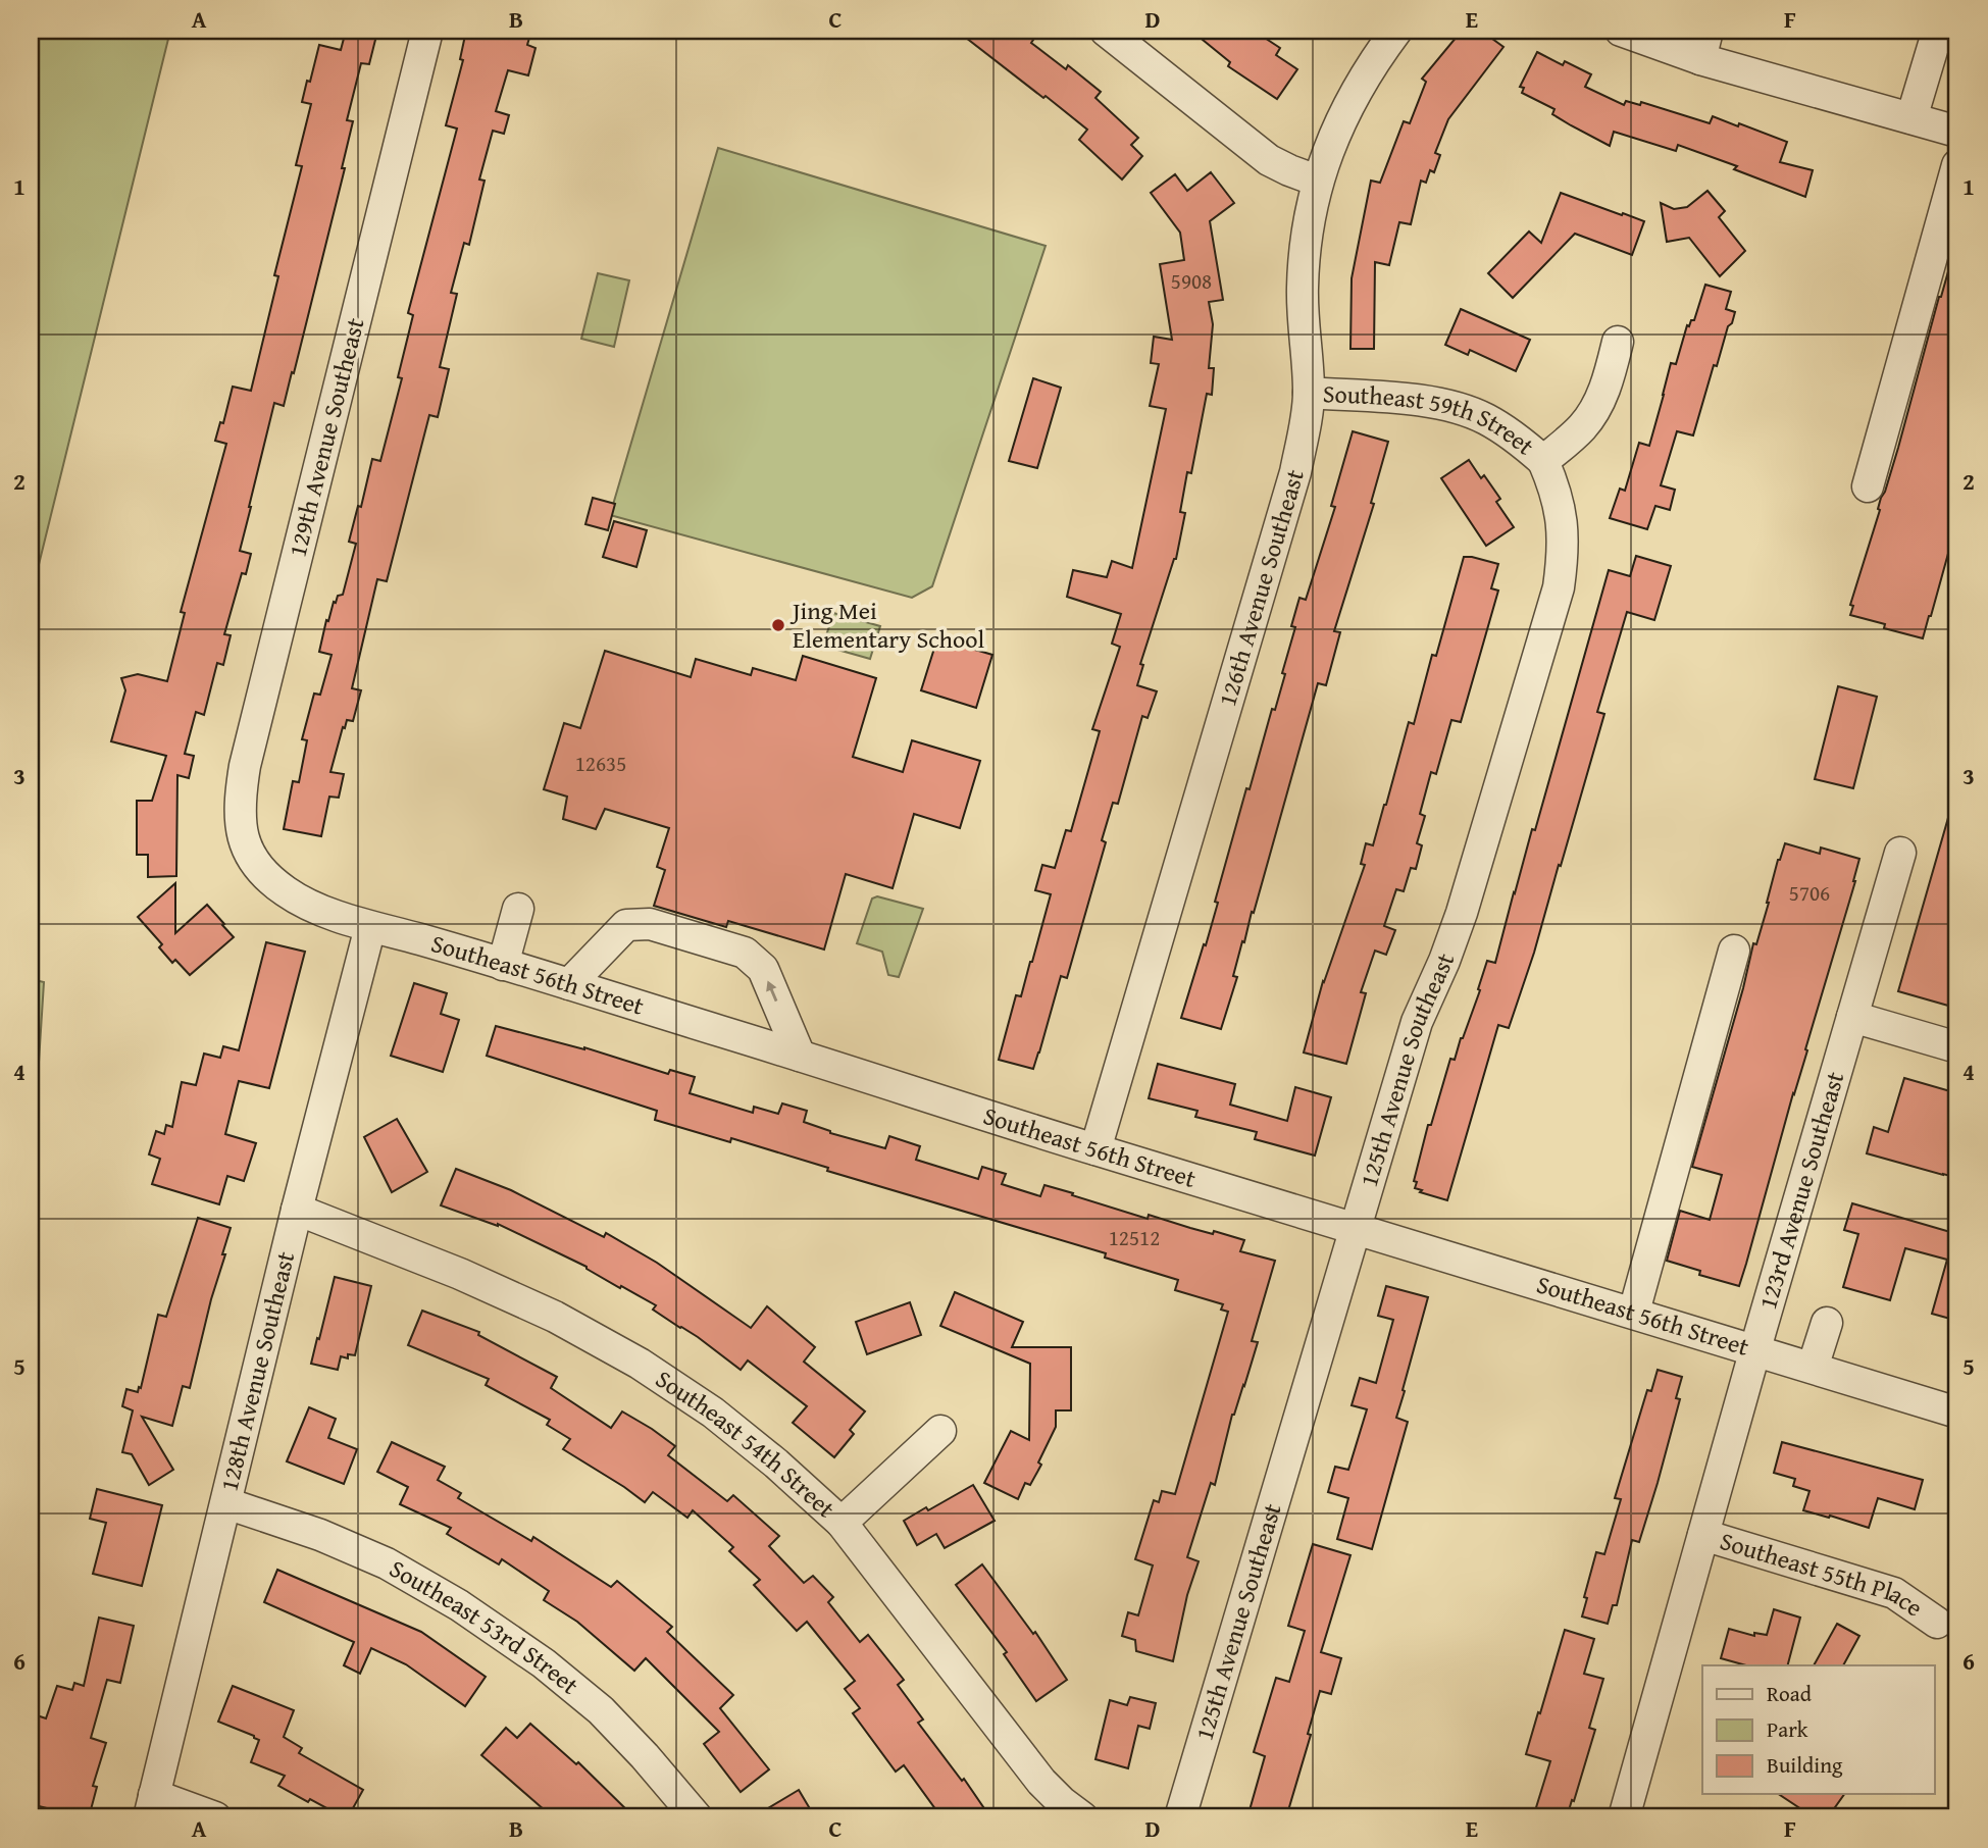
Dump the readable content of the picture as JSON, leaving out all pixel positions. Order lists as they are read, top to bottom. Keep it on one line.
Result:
{"streets":{"street":["Southeast 59th Street","129th Avenue Southeast","126th Avenue Southeast","Southeast 56th Street","125th Avenue Southeast","123rd Avenue Southeast","128th Avenue Southeast","Southeast 54th Street","Southeast 55th Place","Southeast 53rd Street"]},"crossings":[["Southeast 59th Street","126th Avenue Southeast"],["Southeast 59th Street","125th Avenue Southeast"],["129th Avenue Southeast","Southeast 56th Street"],["126th Avenue Southeast","Southeast 56th Street"],["Southeast 56th Street","125th Avenue Southeast"],["Southeast 56th Street","123rd Avenue Southeast"],["Southeast 56th Street","128th Avenue Southeast"],["123rd Avenue Southeast","Southeast 55th Place"],["128th Avenue Southeast","Southeast 54th Street"],["128th Avenue Southeast","Southeast 53rd Street"]],"places":["Jing Mei Elementary School"],"house_numbers":["5908","12635","5706","12512"],"legend":["Road","Park","Building"],"grid":{"columns":["A","B","C","D","E","F"],"rows":["1","2","3","4","5","6"]}}
